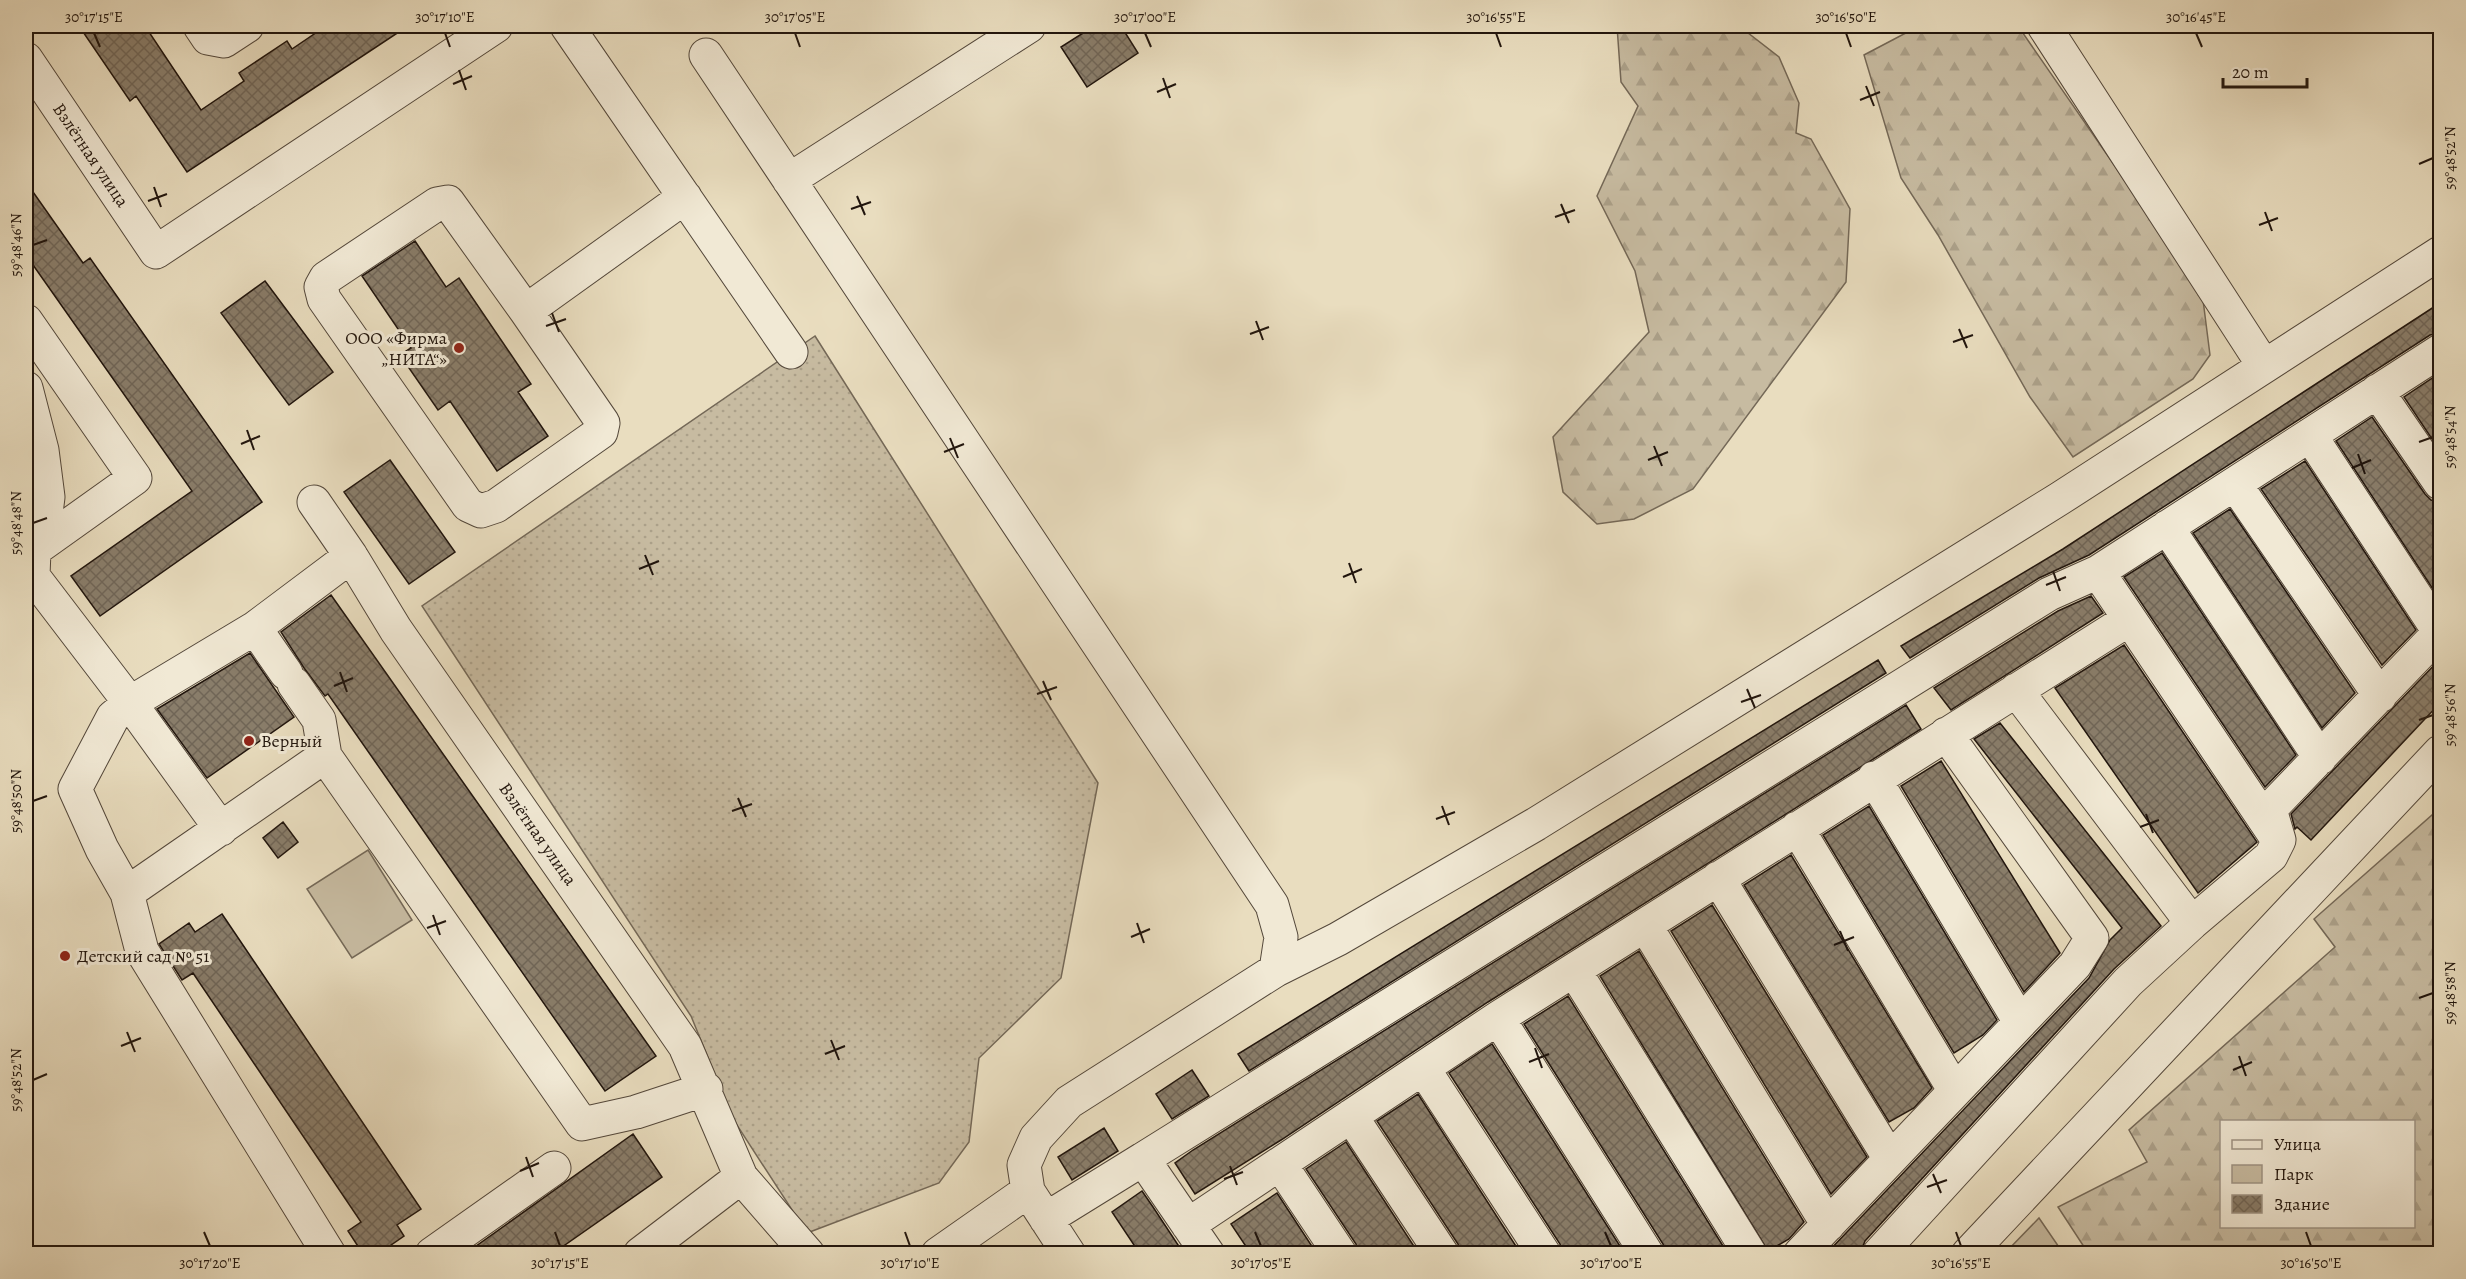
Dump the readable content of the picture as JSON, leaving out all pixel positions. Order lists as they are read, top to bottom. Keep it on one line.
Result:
{"streets":{"street":["Взлётная улица"]},"places":["ООО «Фирма „НИТА“»","Верный","Детский сад № 51"],"legend":["Улица","Парк","Здание"],"scale_bar":"20 m","coordinates":["30°17'15\"E","30°17'10\"E","30°17'05\"E","30°17'00\"E","30°16'55\"E","30°16'50\"E","30°16'45\"E","59°48'52\"N","59°48'46\"N","59°48'54\"N","59°48'48\"N","59°48'56\"N","59°48'50\"N","59°48'58\"N","30°17'20\"E"]}
